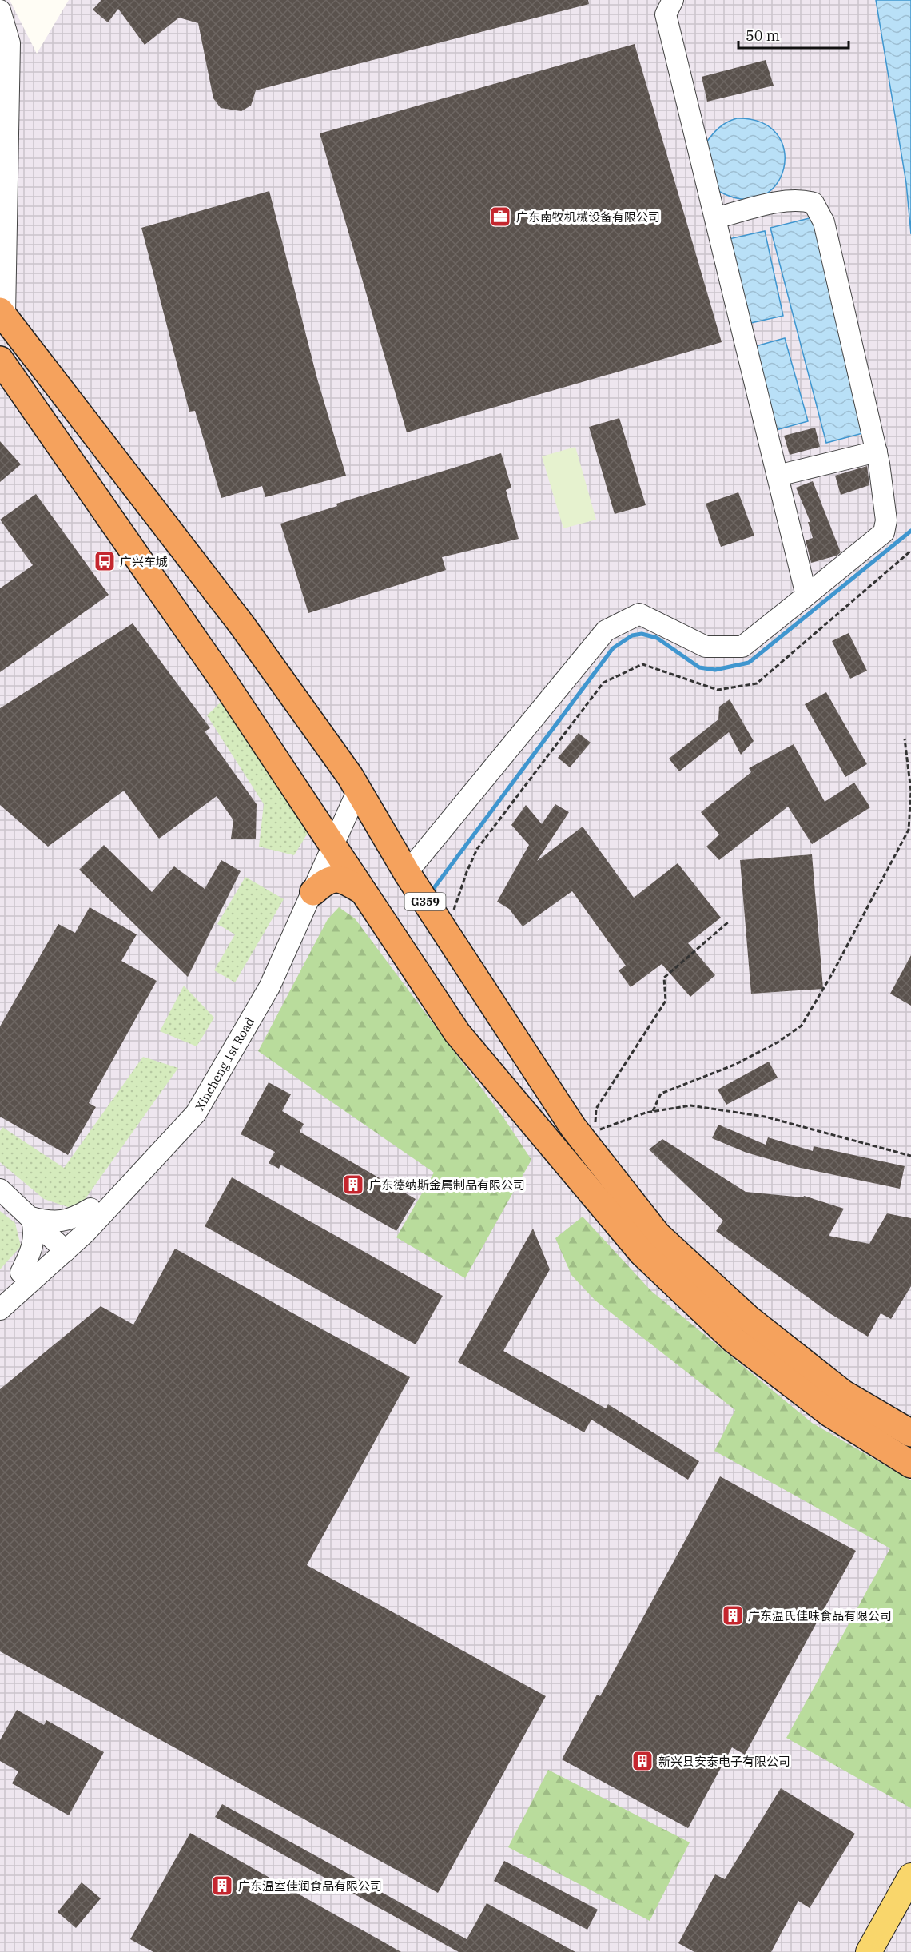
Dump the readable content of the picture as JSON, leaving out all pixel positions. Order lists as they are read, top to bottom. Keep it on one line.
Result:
{"streets":{"highway":["G359"],"street":["Xincheng 1st Road"]},"crossings":[["G359","Xincheng 1st Road"]],"places":{"office":["广东南牧机械设备有限公司"],"bus stop":["广兴车城"],"building":["广东德纳斯金属制品有限公司","广东温氏佳味食品有限公司","新兴县安泰电子有限公司","广东温室佳润食品有限公司"]},"scale_bar":"50 m"}
